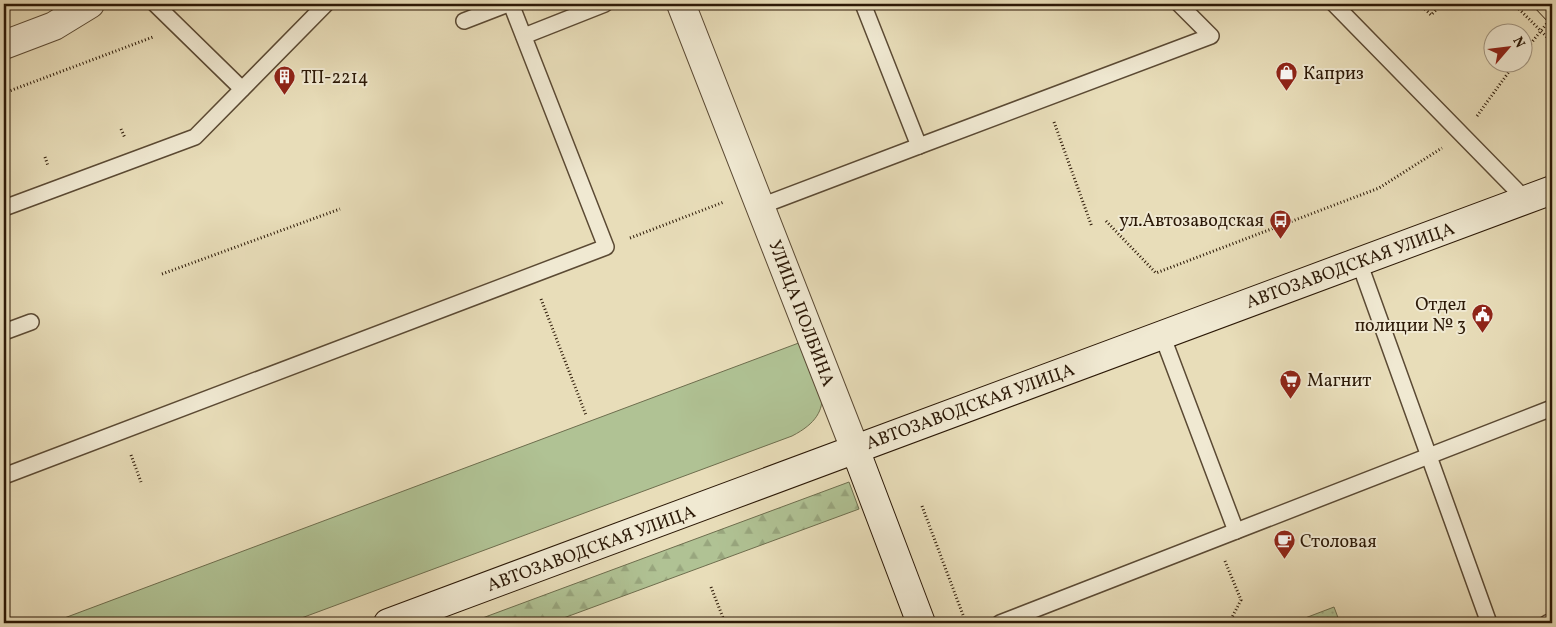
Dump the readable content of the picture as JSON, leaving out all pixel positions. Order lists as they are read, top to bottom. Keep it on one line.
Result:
{"streets":{"street":["АВТОЗАВОДСКАЯ УЛИЦА","УЛИЦА ПОЛБИНА"]},"crossings":[["АВТОЗАВОДСКАЯ УЛИЦА","УЛИЦА ПОЛБИНА"]],"places":{"shop":["Каприз"],"building":["ТП-2214"],"bus stop":["ул.Автозаводская"],"public building":["Отдел полиции № 3"],"supermarket":["Магнит"],"cafe":["Столовая"]},"north":"top right"}
